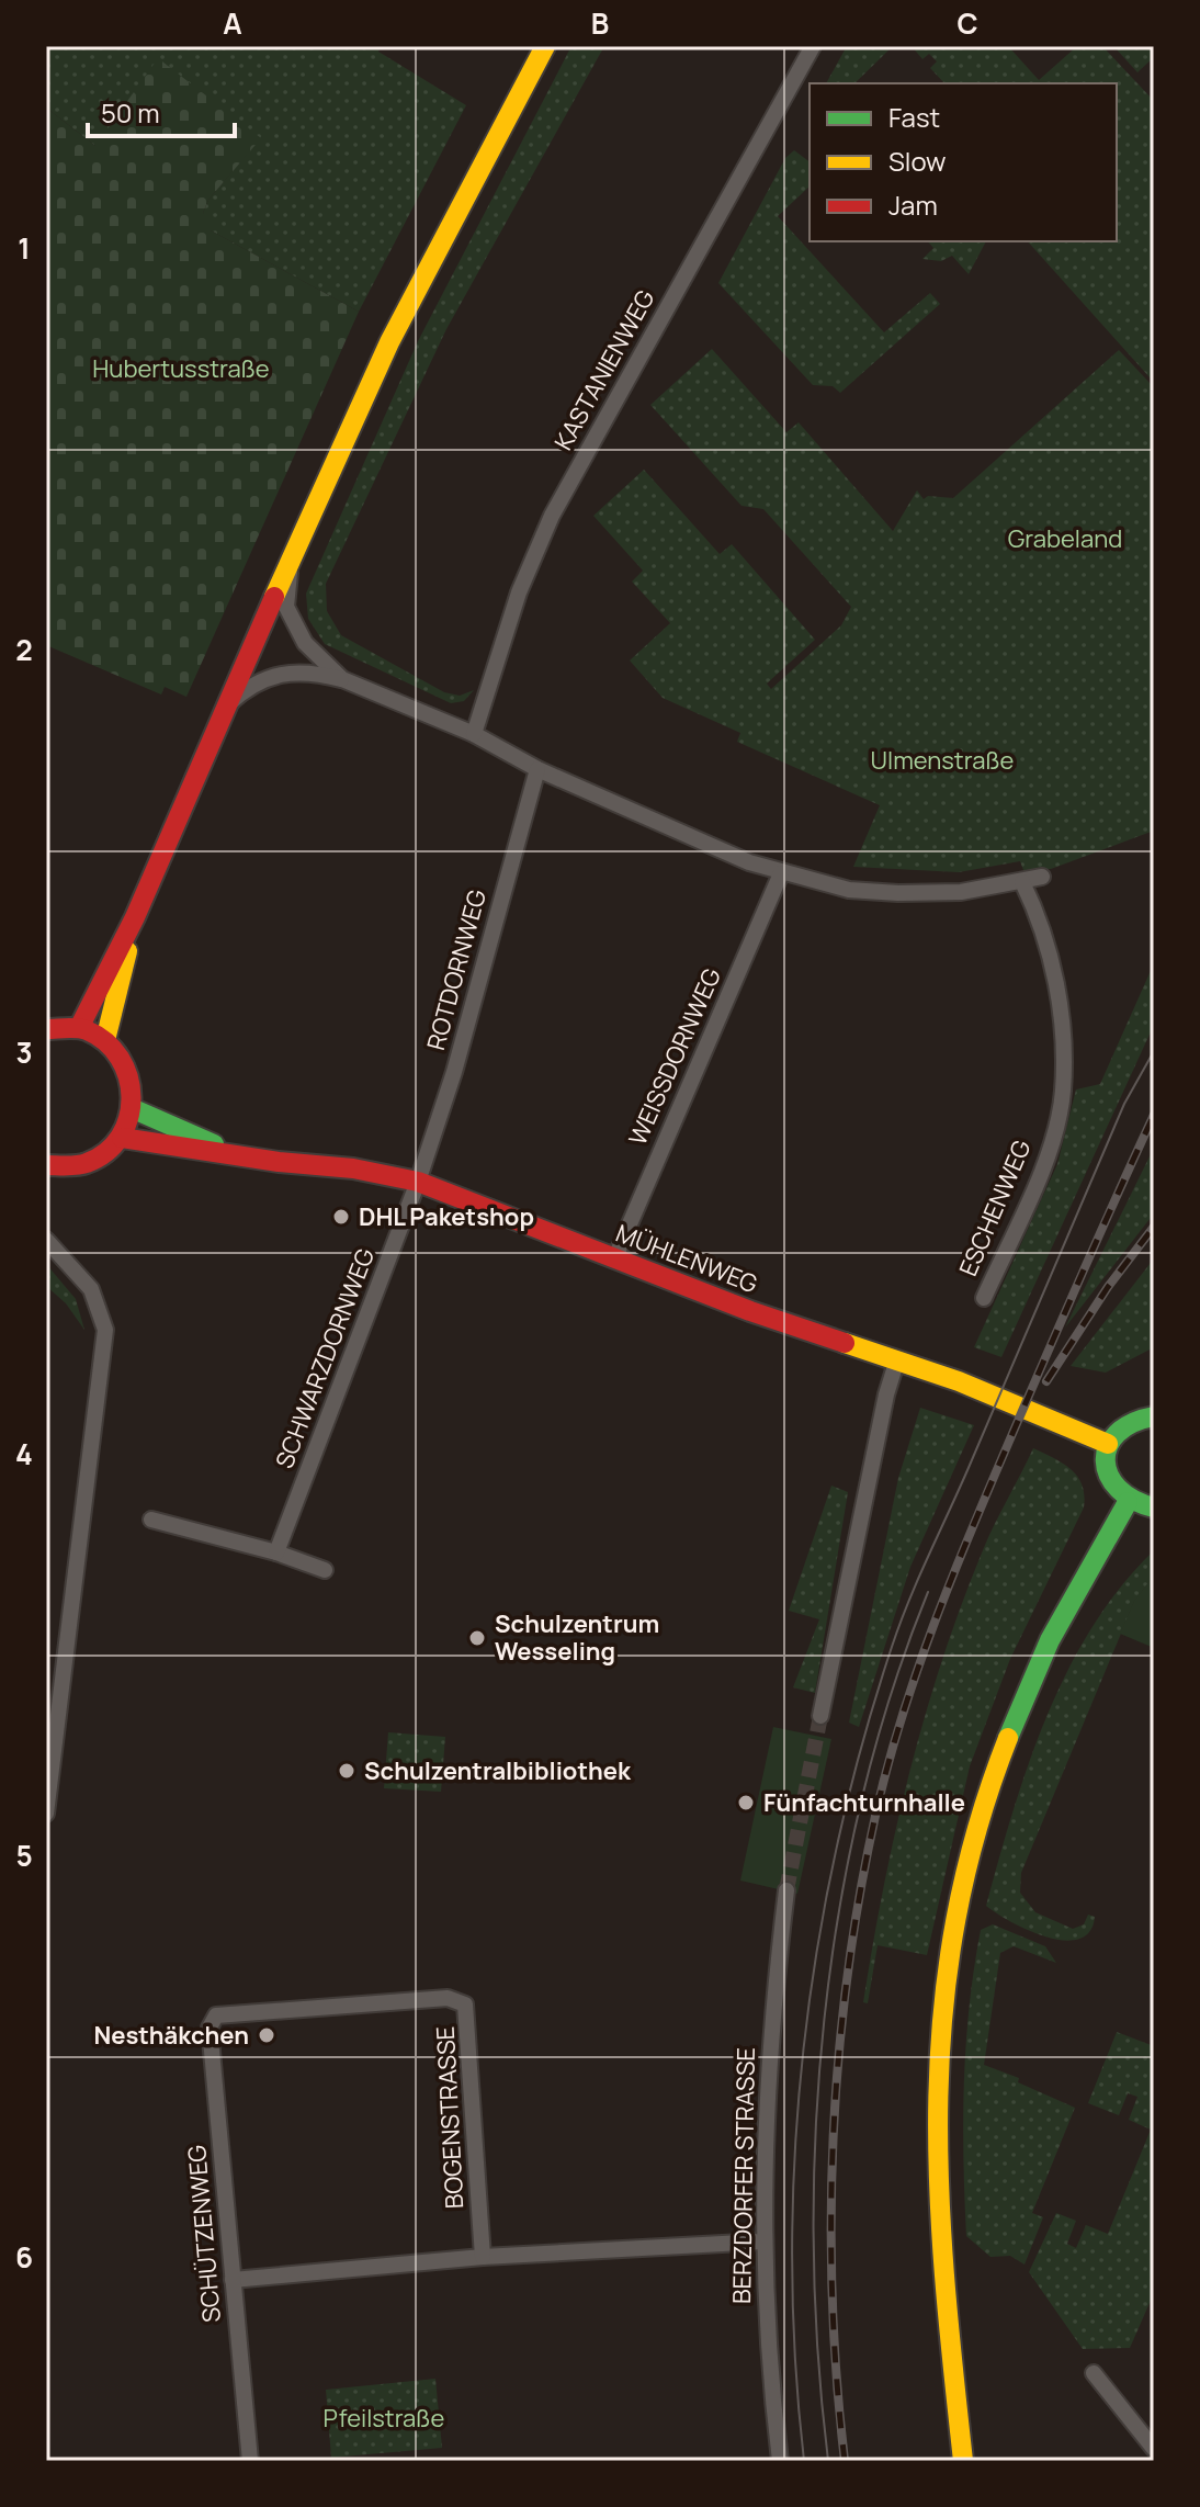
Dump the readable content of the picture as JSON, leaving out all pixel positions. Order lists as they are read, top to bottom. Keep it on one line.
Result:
{"streets":{"street":["KASTANIENWEG","ROTDORNWEG","WEISSDORNWEG","ESCHENWEG","MÜHLENWEG","SCHWARZDORNWEG","BOGENSTRASSE","BERZDORFER STRASSE","SCHÜTZENWEG"]},"crossings":[["ROTDORNWEG","MÜHLENWEG"],["ROTDORNWEG","SCHWARZDORNWEG"],["WEISSDORNWEG","MÜHLENWEG"],["MÜHLENWEG","SCHWARZDORNWEG"],["BOGENSTRASSE","SCHÜTZENWEG"]],"parks":["Hubertusstraße","Grabeland","Ulmenstraße","Pfeilstraße"],"places":["DHL Paketshop","Schulzentrum Wesseling","Schulzentralbibliothek","Fünfachturnhalle","Nesthäkchen"],"legend":["Fast","Slow","Jam"],"scale_bar":"50 m","grid":{"columns":["A","B","C"],"rows":["1","2","3","4","5","6"]}}
